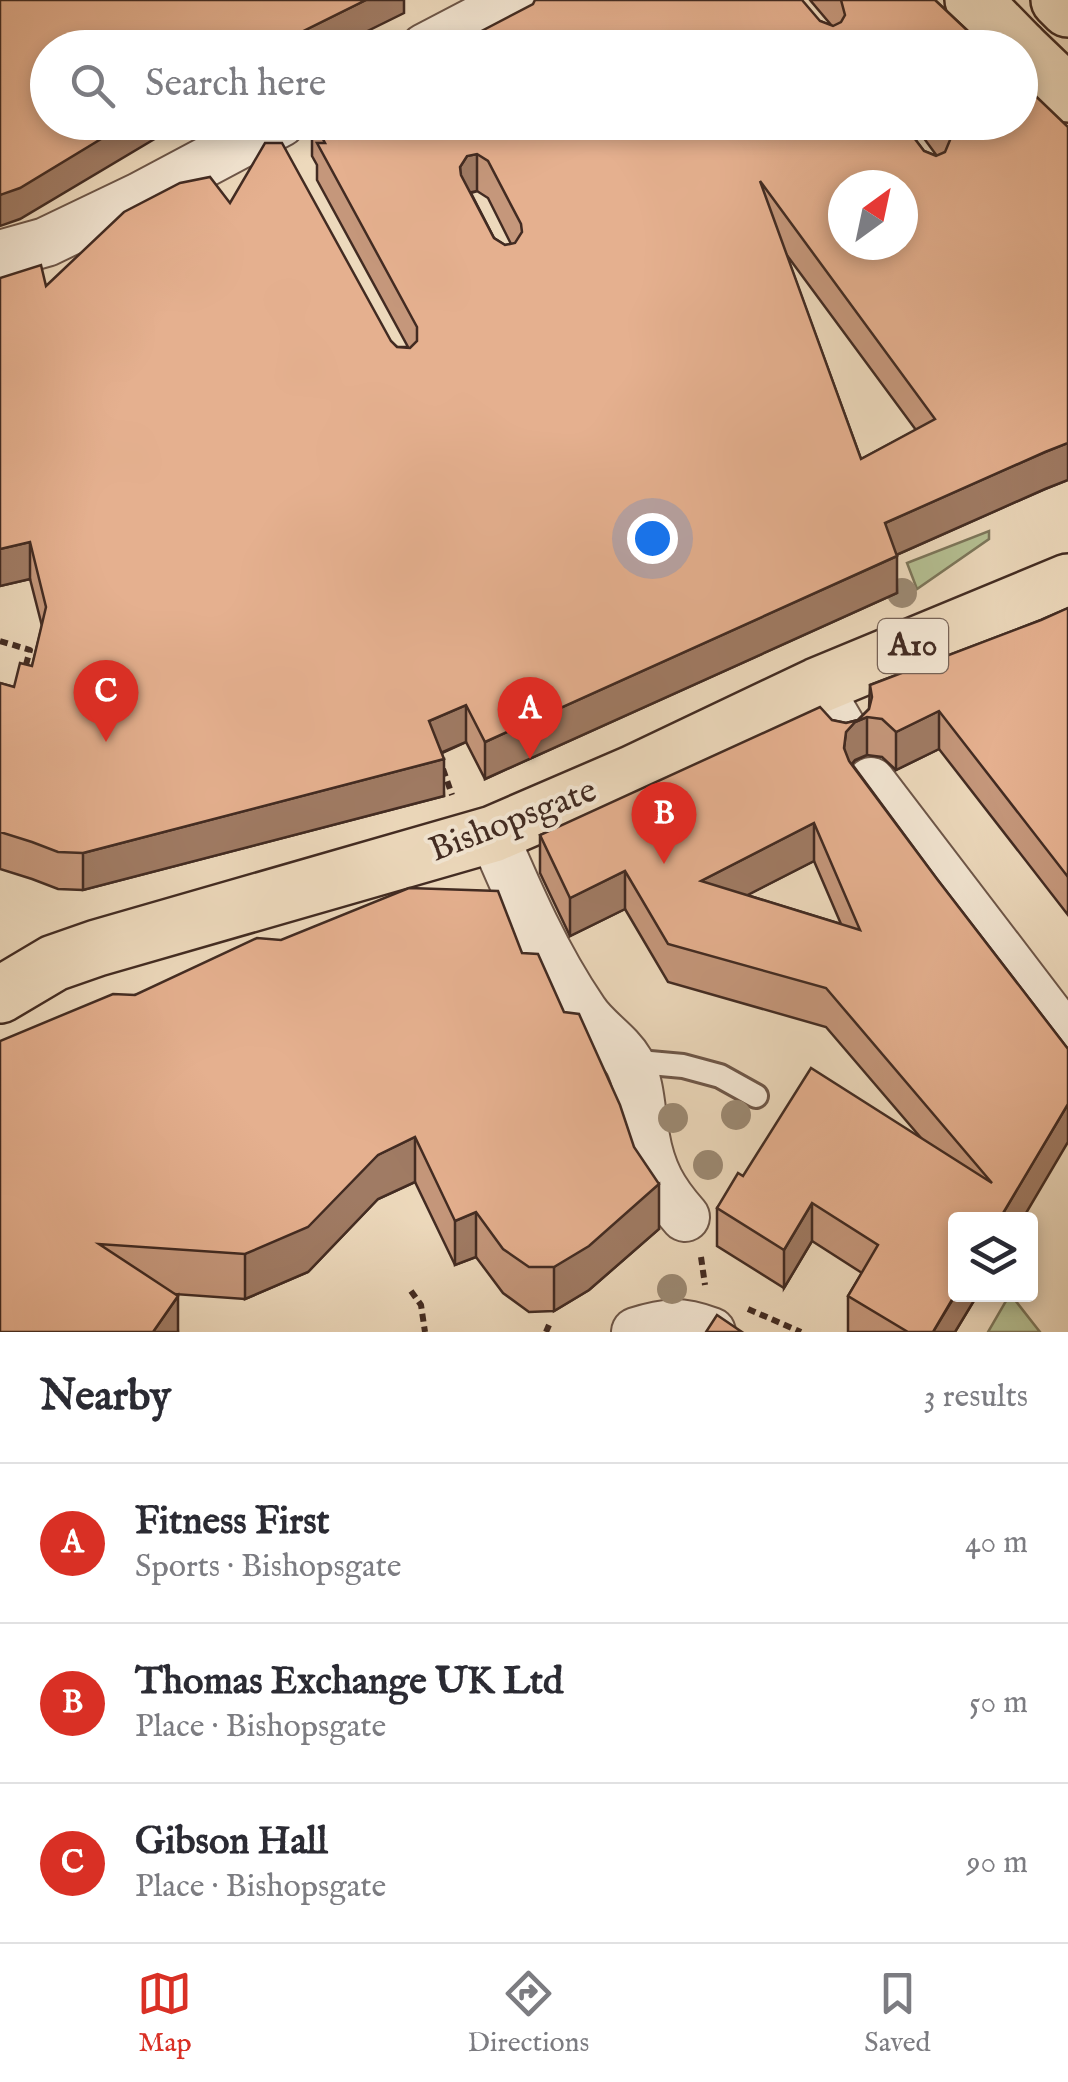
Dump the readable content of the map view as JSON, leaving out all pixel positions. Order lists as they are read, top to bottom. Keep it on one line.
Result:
{"streets":{"main road":["A10","Bishopsgate"]},"north":"top right","page":{"search":"Search here","pins":["C","A","B"],"heading":["Nearby","3 results"],"list":[{"mark":"A","name":"Fitness First","note":"Sports · Bishopsgate","value":"40 m"},{"mark":"B","name":"Thomas Exchange UK Ltd","note":"Place · Bishopsgate","value":"50 m"},{"mark":"C","name":"Gibson Hall","note":"Place · Bishopsgate","value":"90 m"}],"nav":["Map","Directions","Saved"]}}
